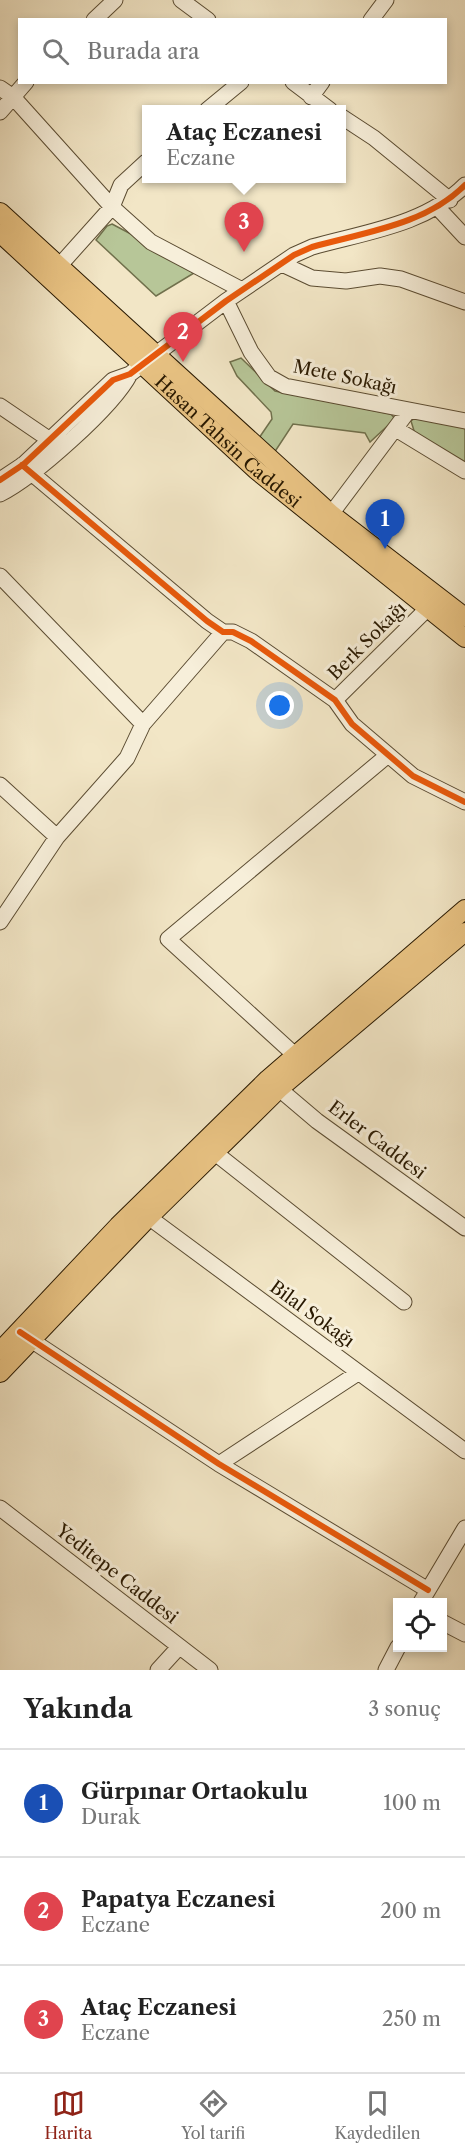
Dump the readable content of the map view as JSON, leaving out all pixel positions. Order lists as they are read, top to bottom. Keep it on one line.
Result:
{"streets":{"main road":["Hasan Tahsin Caddesi"],"street":["Mete Sokağı","Berk Sokağı","Erler Caddesi","Bilal Sokağı","Yeditepe Caddesi"]},"crossings":[["Hasan Tahsin Caddesi","Berk Sokağı"]],"page":{"search":"Burada ara","popup":["Ataç Eczanesi","Eczane"],"pins":["3","2","1"],"heading":["Yakında","3 sonuç"],"list":[{"mark":"1","name":"Gürpınar Ortaokulu","note":"Durak","value":"100 m"},{"mark":"2","name":"Papatya Eczanesi","note":"Eczane","value":"200 m"},{"mark":"3","name":"Ataç Eczanesi","note":"Eczane","value":"250 m"}],"nav":["Harita","Yol tarifi","Kaydedilen"]}}
